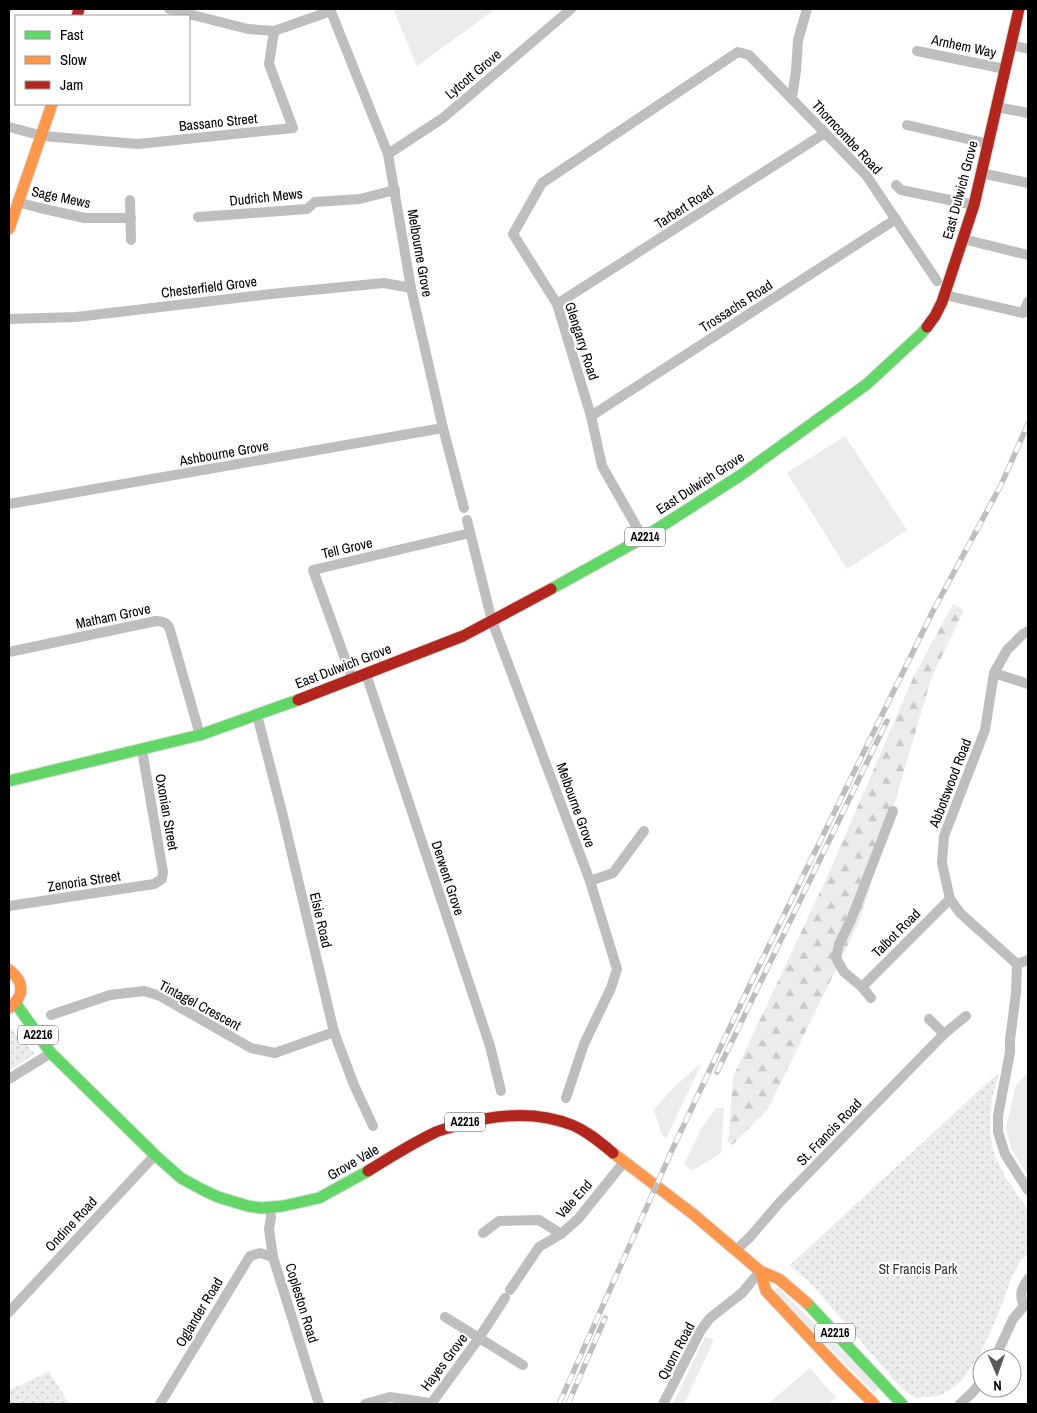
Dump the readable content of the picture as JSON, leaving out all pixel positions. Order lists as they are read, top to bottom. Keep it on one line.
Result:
{"streets":{"main road":["East Dulwich Grove","A2214","A2216","Grove Vale"],"street":["Arnhem Way","Lytcott Grove","Bassano Street","Thorncombe Road","Sage Mews","Dudrich Mews","Tarbert Road","Melbourne Grove","Chesterfield Grove","Trossachs Road","Glengarry Road","Ashbourne Grove","Tell Grove","Matham Grove","Abbotswood Road","Oxonian Street","Derwent Grove","Zenoria Street","Elsie Road","Talbot Road","Tintagel Crescent","St. Francis Road","Vale End","Ondine Road","Copleston Road","Oglander Road","Quorn Road","Hayes Grove"]},"crossings":[["Arnhem Way","East Dulwich Grove"],["Lytcott Grove","Melbourne Grove"],["Thorncombe Road","Tarbert Road"],["Thorncombe Road","Trossachs Road"],["Thorncombe Road","Glengarry Road"],["East Dulwich Grove","Melbourne Grove"],["East Dulwich Grove","Glengarry Road"],["East Dulwich Grove","Tell Grove"],["East Dulwich Grove","Matham Grove"],["East Dulwich Grove","Oxonian Street"],["East Dulwich Grove","Derwent Grove"],["East Dulwich Grove","Elsie Road"],["Dudrich Mews","Melbourne Grove"],["Tarbert Road","Glengarry Road"],["Melbourne Grove","Chesterfield Grove"],["Melbourne Grove","Ashbourne Grove"],["Melbourne Grove","Tell Grove"],["Trossachs Road","Glengarry Road"],["Abbotswood Road","Talbot Road"],["Oxonian Street","Zenoria Street"],["Elsie Road","Tintagel Crescent"],["A2216","St. Francis Road"],["A2216","Grove Vale"],["A2216","Quorn Road"],["St. Francis Road","Grove Vale"],["Grove Vale","Vale End"],["Grove Vale","Ondine Road"],["Grove Vale","Copleston Road"],["Vale End","Hayes Grove"],["Copleston Road","Oglander Road"]],"parks":["St Francis Park"],"legend":["Fast","Slow","Jam"],"north":"bottom"}
